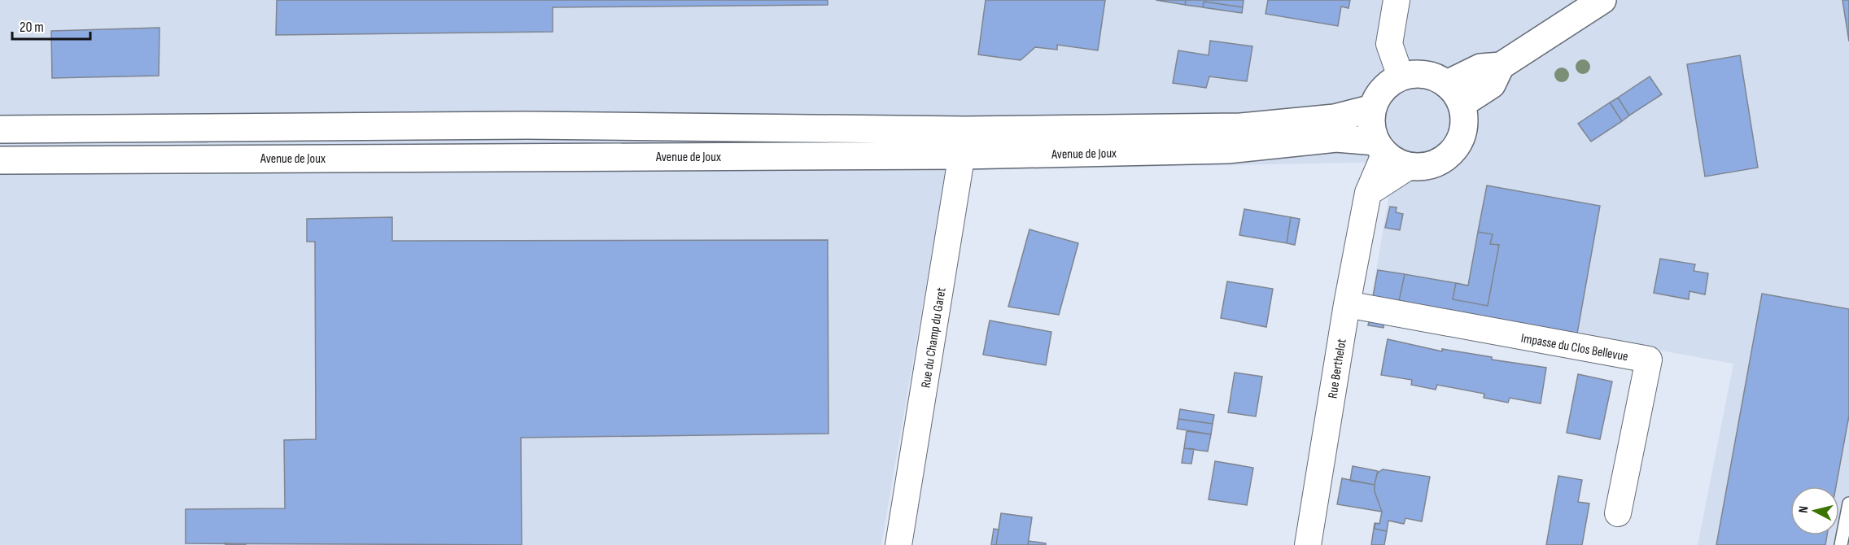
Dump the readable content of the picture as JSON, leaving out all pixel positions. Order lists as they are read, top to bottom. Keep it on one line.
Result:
{"streets":{"main road":["Avenue de Joux"],"street":["Rue du Champ du Garet","Impasse du Clos Bellevue","Rue Berthelot"]},"crossings":[["Avenue de Joux","Rue du Champ du Garet"],["Avenue de Joux","Rue Berthelot"],["Impasse du Clos Bellevue","Rue Berthelot"]],"scale_bar":"20 m","north":"left"}
